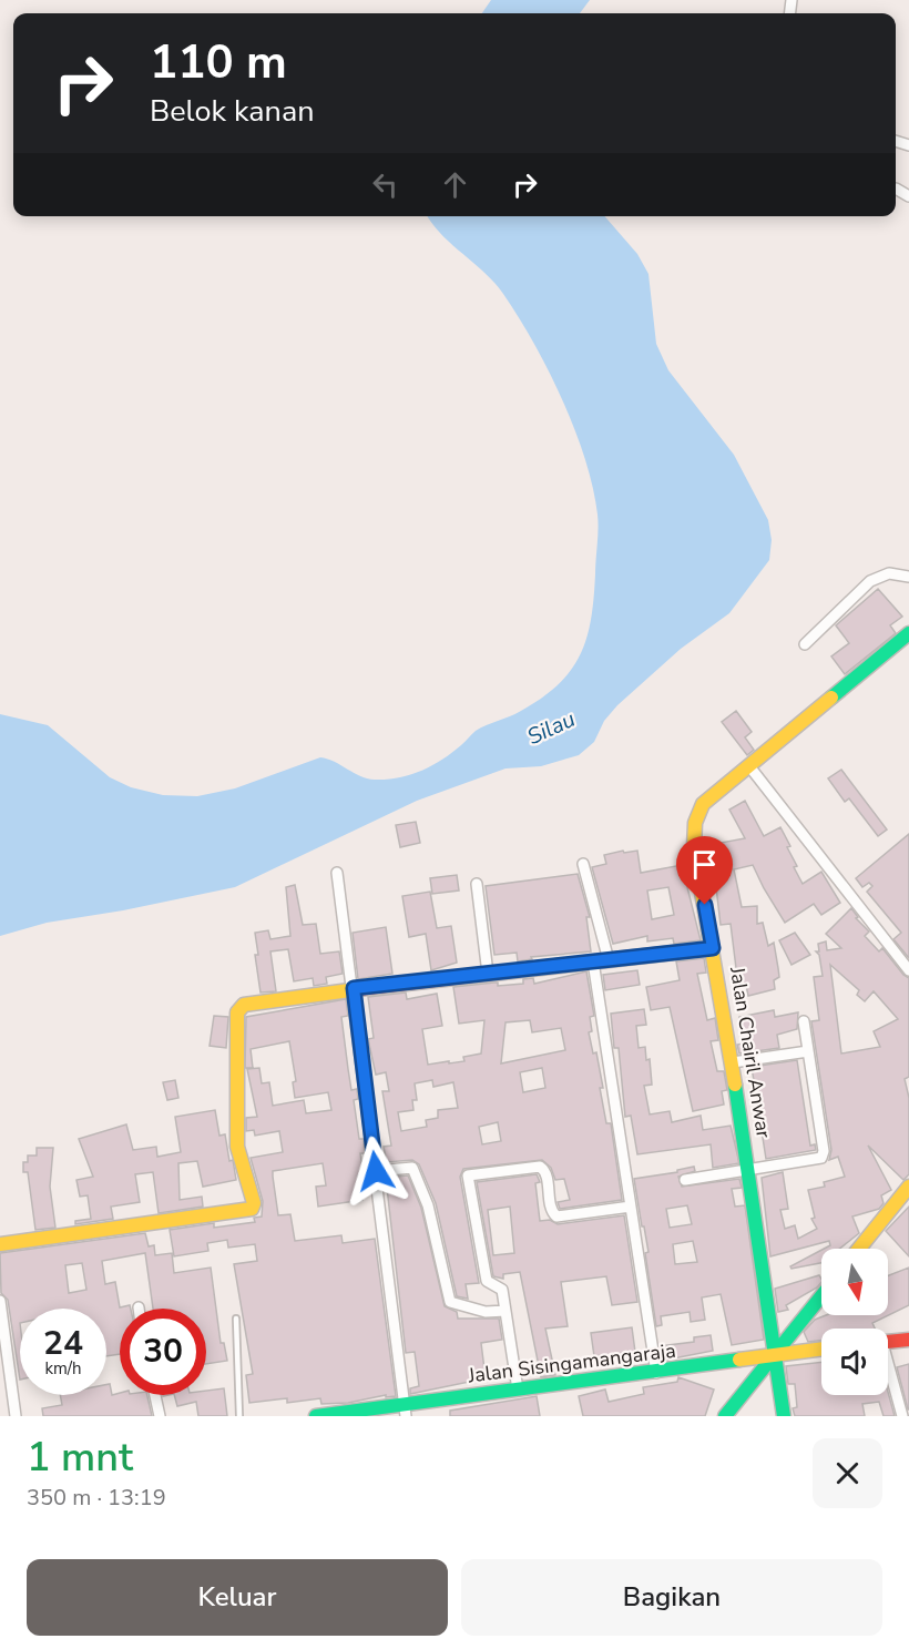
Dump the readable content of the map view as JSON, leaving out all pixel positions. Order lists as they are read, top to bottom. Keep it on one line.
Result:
{"streets":{"street":["Jalan Chairil Anwar","Jalan Sisingamangaraja"]},"crossings":[["Jalan Chairil Anwar","Jalan Sisingamangaraja"]],"water":["Silau"],"north":"bottom","page":{"turn":["110 m","Belok kanan"],"speed":"24 km/h","limit":"30","heading":["1 mnt","350 m · 13:19"],"buttons":["Keluar","Bagikan"]}}
